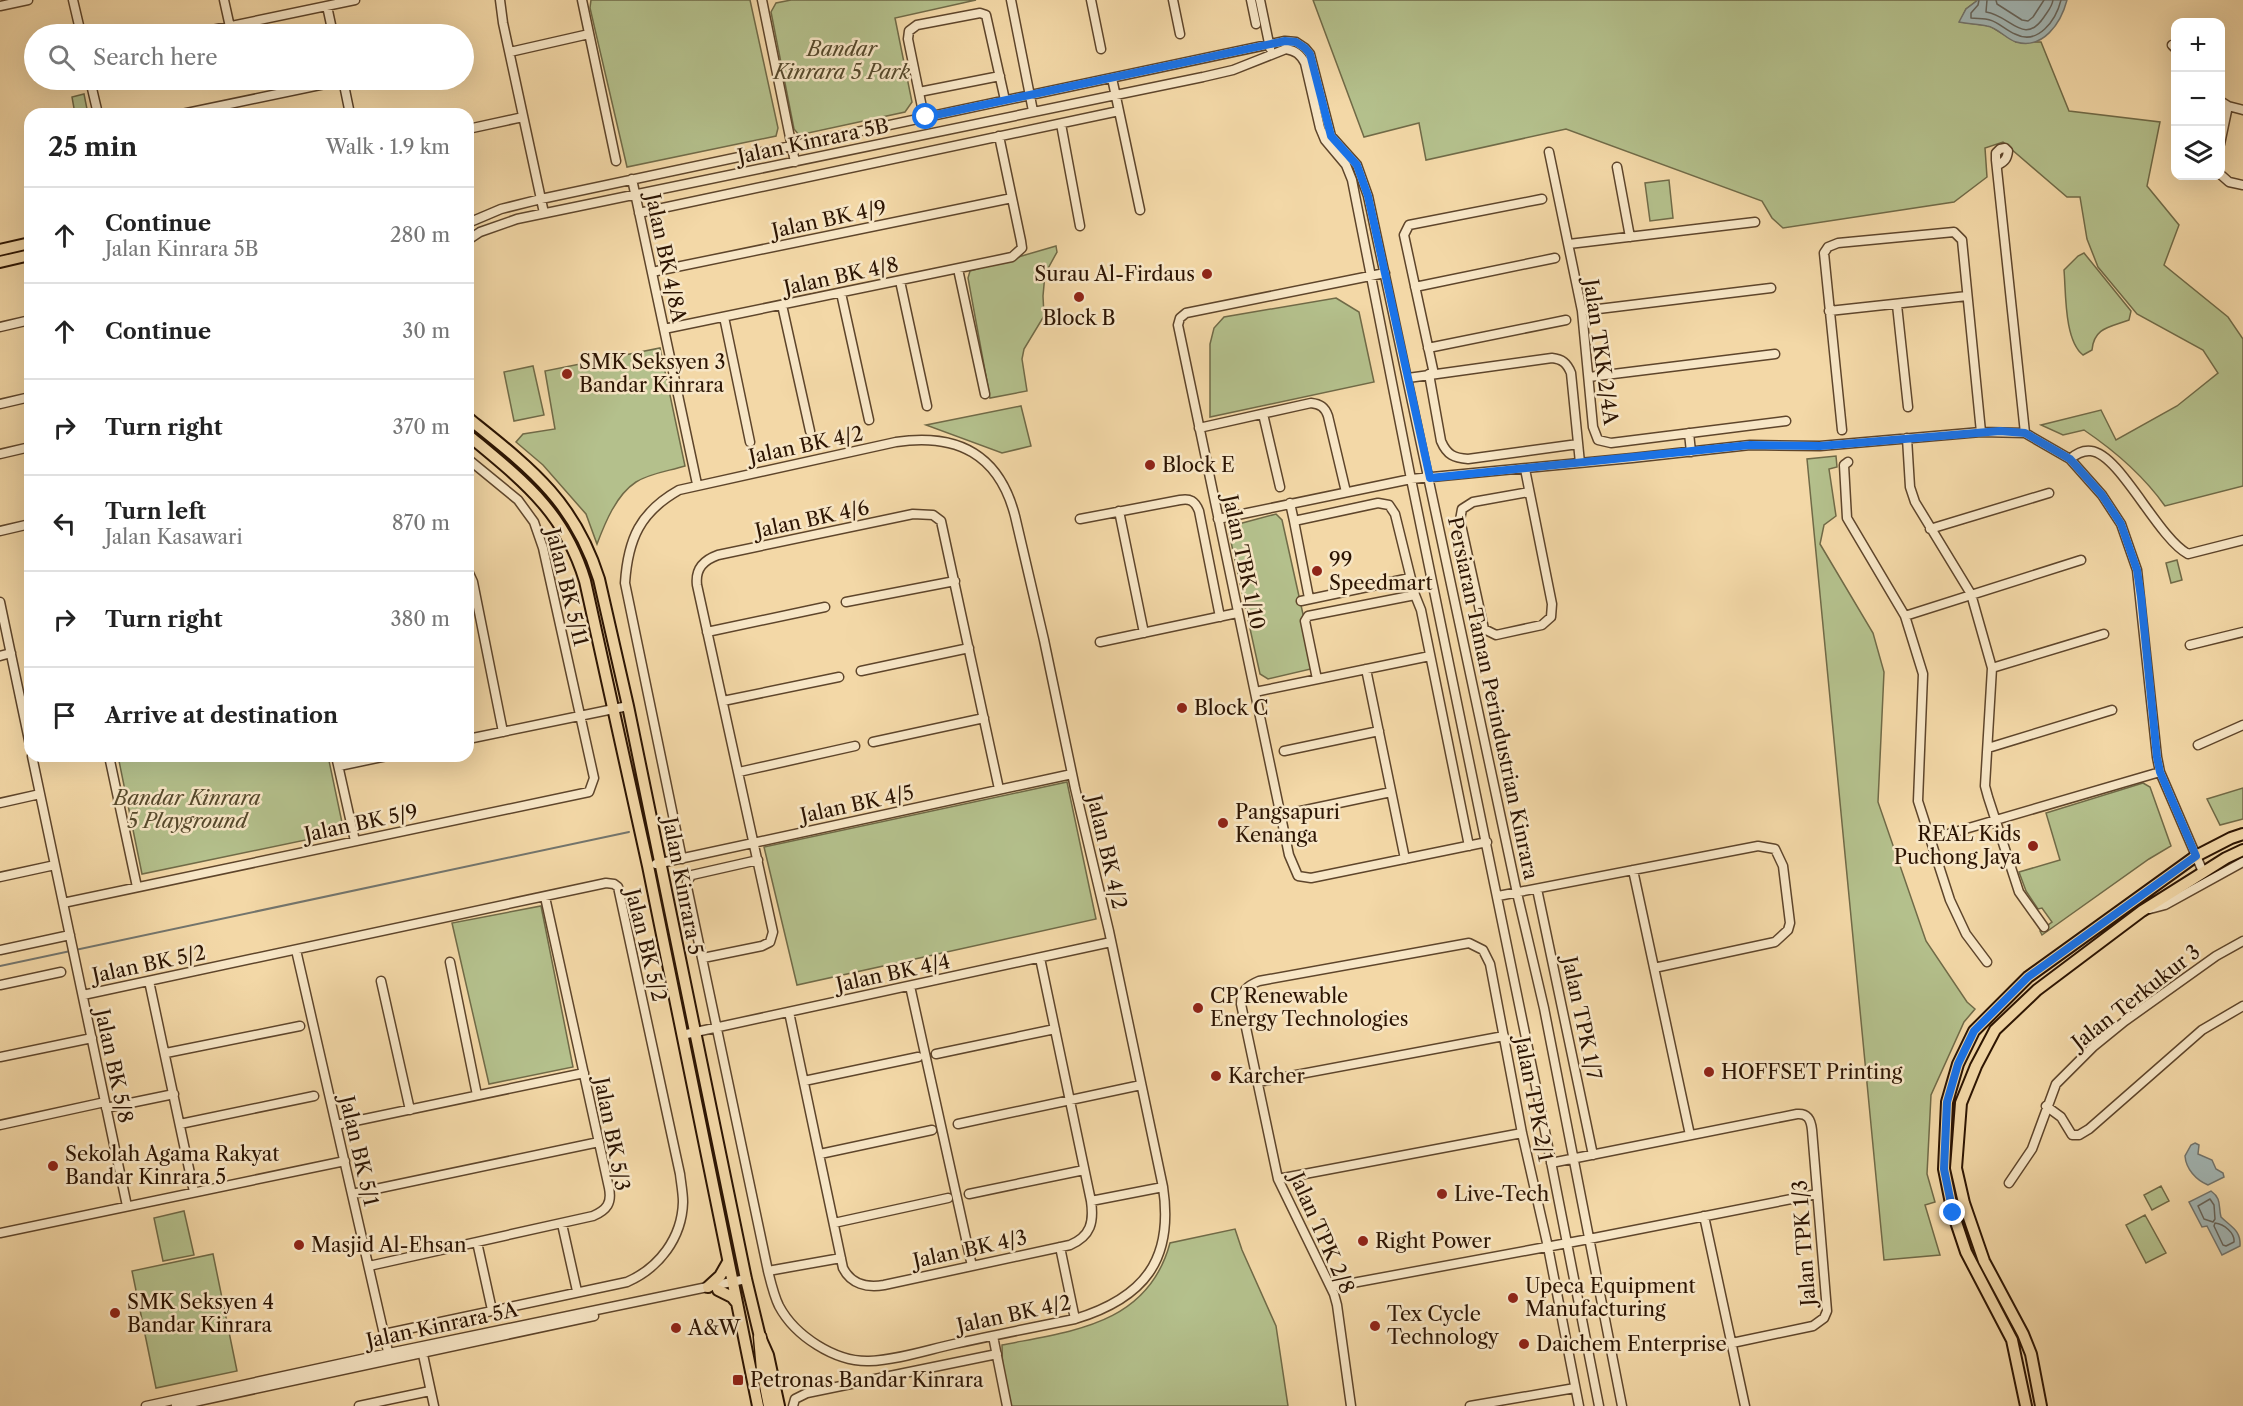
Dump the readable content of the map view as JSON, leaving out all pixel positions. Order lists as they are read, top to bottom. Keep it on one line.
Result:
{"streets":{"main road":["Jalan Kinrara 5"],"street":["Jalan Kinrara 5B","Jalan BK 4/9","Jalan BK 4/8A","Jalan BK 4/8","Jalan TKK 2/4A","Jalan BK 4/2","Jalan BK 4/6","Jalan TBK 1/10","Jalan BK 5/11","Persiaran Taman Perindustrian Kinrara","Jalan BK 4/5","Jalan BK 5/9","Jalan BK 5/2","Jalan BK 4/4","Jalan Terkukur 3","Jalan TPK 1/7","Jalan BK 5/8","Jalan TPK 2/1","Jalan BK 5/3","Jalan BK 5/1","Jalan TPK 2/8","Jalan TPK 1/3","Jalan BK 4/3","Jalan Kinrara 5A"]},"crossings":[["Jalan Kinrara 5B","Jalan BK 4/8A"],["Jalan Kinrara 5B","Persiaran Taman Perindustrian Kinrara"],["Jalan BK 4/9","Jalan BK 4/8A"],["Jalan BK 4/9","Jalan BK 4/8"],["Jalan BK 4/8A","Jalan BK 4/8"],["Jalan BK 4/8A","Jalan BK 4/2"],["Jalan BK 4/2","Jalan BK 4/6"],["Jalan BK 4/2","Jalan BK 4/5"],["Jalan BK 4/2","Jalan BK 4/4"],["Jalan BK 4/6","Jalan BK 4/5"],["Jalan TBK 1/10","Persiaran Taman Perindustrian Kinrara"],["Jalan BK 5/11","Jalan BK 5/9"],["Jalan BK 4/5","Jalan Kinrara 5"],["Jalan BK 5/9","Jalan BK 5/8"],["Jalan Kinrara 5","Jalan BK 4/4"],["Jalan Kinrara 5","Jalan Kinrara 5A"],["Jalan BK 5/2","Jalan BK 5/8"],["Jalan BK 5/2","Jalan BK 5/3"],["Jalan BK 5/2","Jalan BK 5/1"],["Jalan BK 4/4","Jalan BK 4/3"],["Jalan TPK 2/1","Jalan TPK 2/8"],["Jalan BK 5/3","Jalan BK 5/1"],["Jalan BK 5/1","Jalan Kinrara 5A"]],"parks":["Bandar Kinrara 5 Park","Bandar Kinrara 5 Playground"],"places":{"other":["Surau Al-Firdaus","Block B","SMK Seksyen 3 Bandar Kinrara","Block E","99 Speedmart","Block C","Pangsapuri Kenanga","REAL Kids Puchong Jaya","CP Renewable Energy Technologies","HOFFSET Printing","Karcher","Sekolah Agama Rakyat Bandar Kinrara 5","Live-Tech","Right Power","Masjid Al-Ehsan","Upeca Equipment Manufacturing","SMK Seksyen 4 Bandar Kinrara","Tex Cycle Technology","A&W","Daichem Enterprise"],"transit":["Petronas Bandar Kinrara"]},"page":{"map_buttons":["+","−"],"search":"Search here","heading":["25 min","Walk · 1.9 km"],"list":[["Continue","Jalan Kinrara 5B","280 m"],["Continue","30 m"],["Turn right","370 m"],["Turn left","Jalan Kasawari","870 m"],["Turn right","380 m"],"Arrive at destination"]}}
